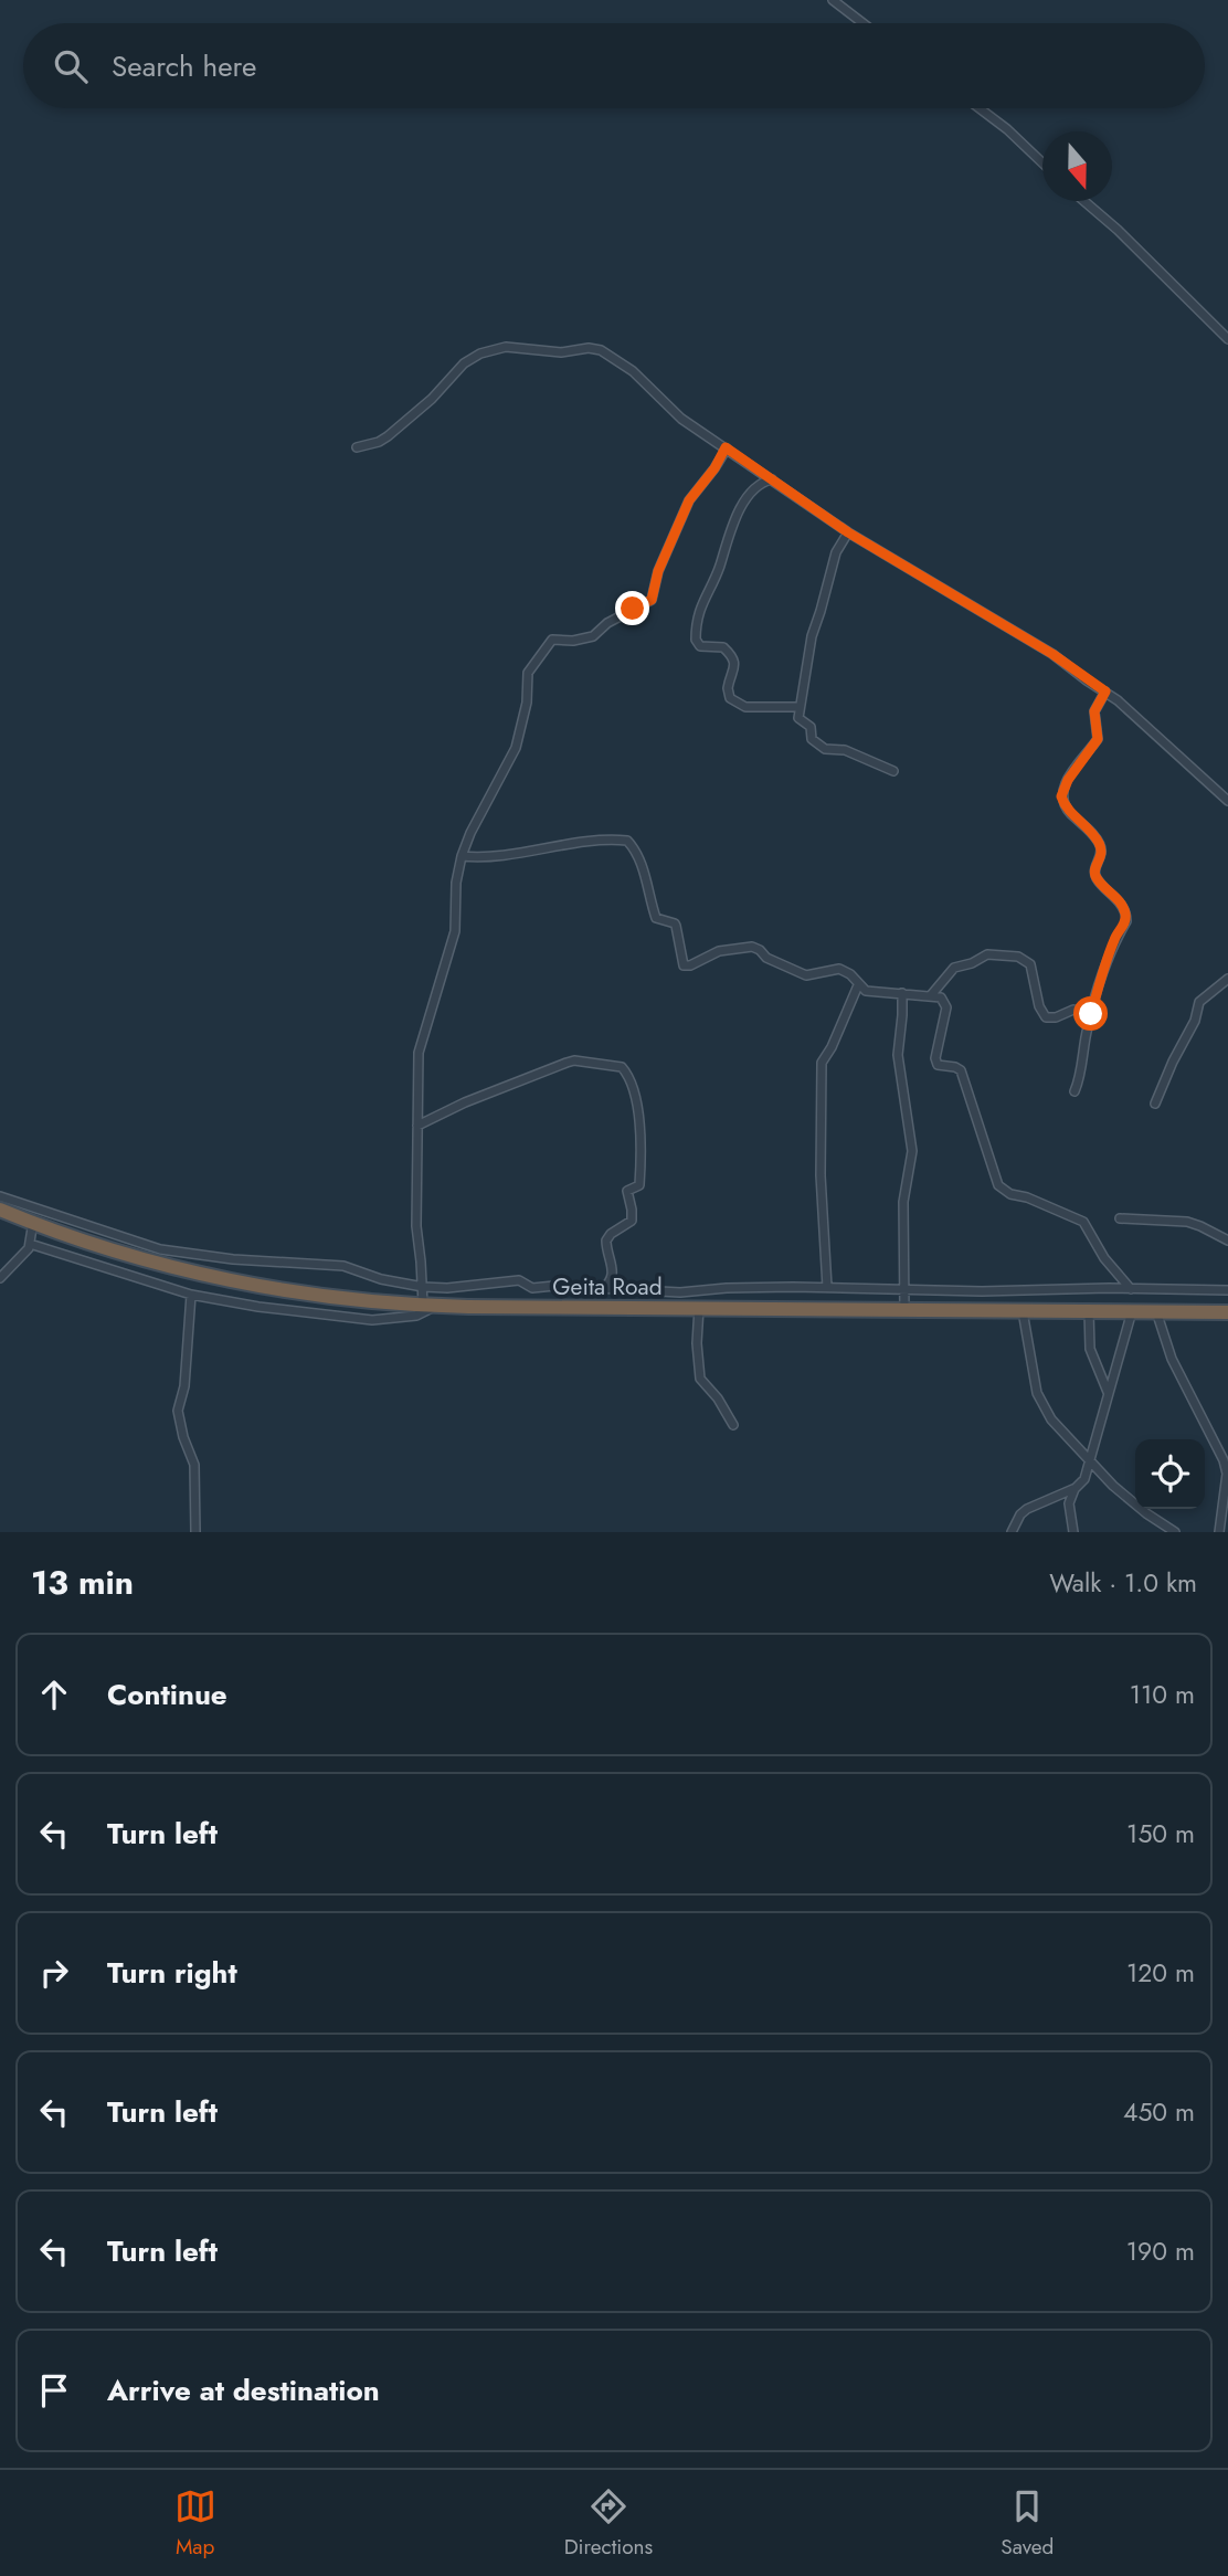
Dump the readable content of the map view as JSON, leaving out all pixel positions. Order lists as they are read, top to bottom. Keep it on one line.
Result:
{"streets":{"highway":["Geita Road"]},"north":"bottom","page":{"search":"Search here","heading":["13 min","Walk · 1.0 km"],"list":[["Continue","110 m"],["Turn left","150 m"],["Turn right","120 m"],["Turn left","450 m"],["Turn left","190 m"],"Arrive at destination"],"nav":["Map","Directions","Saved"]}}
